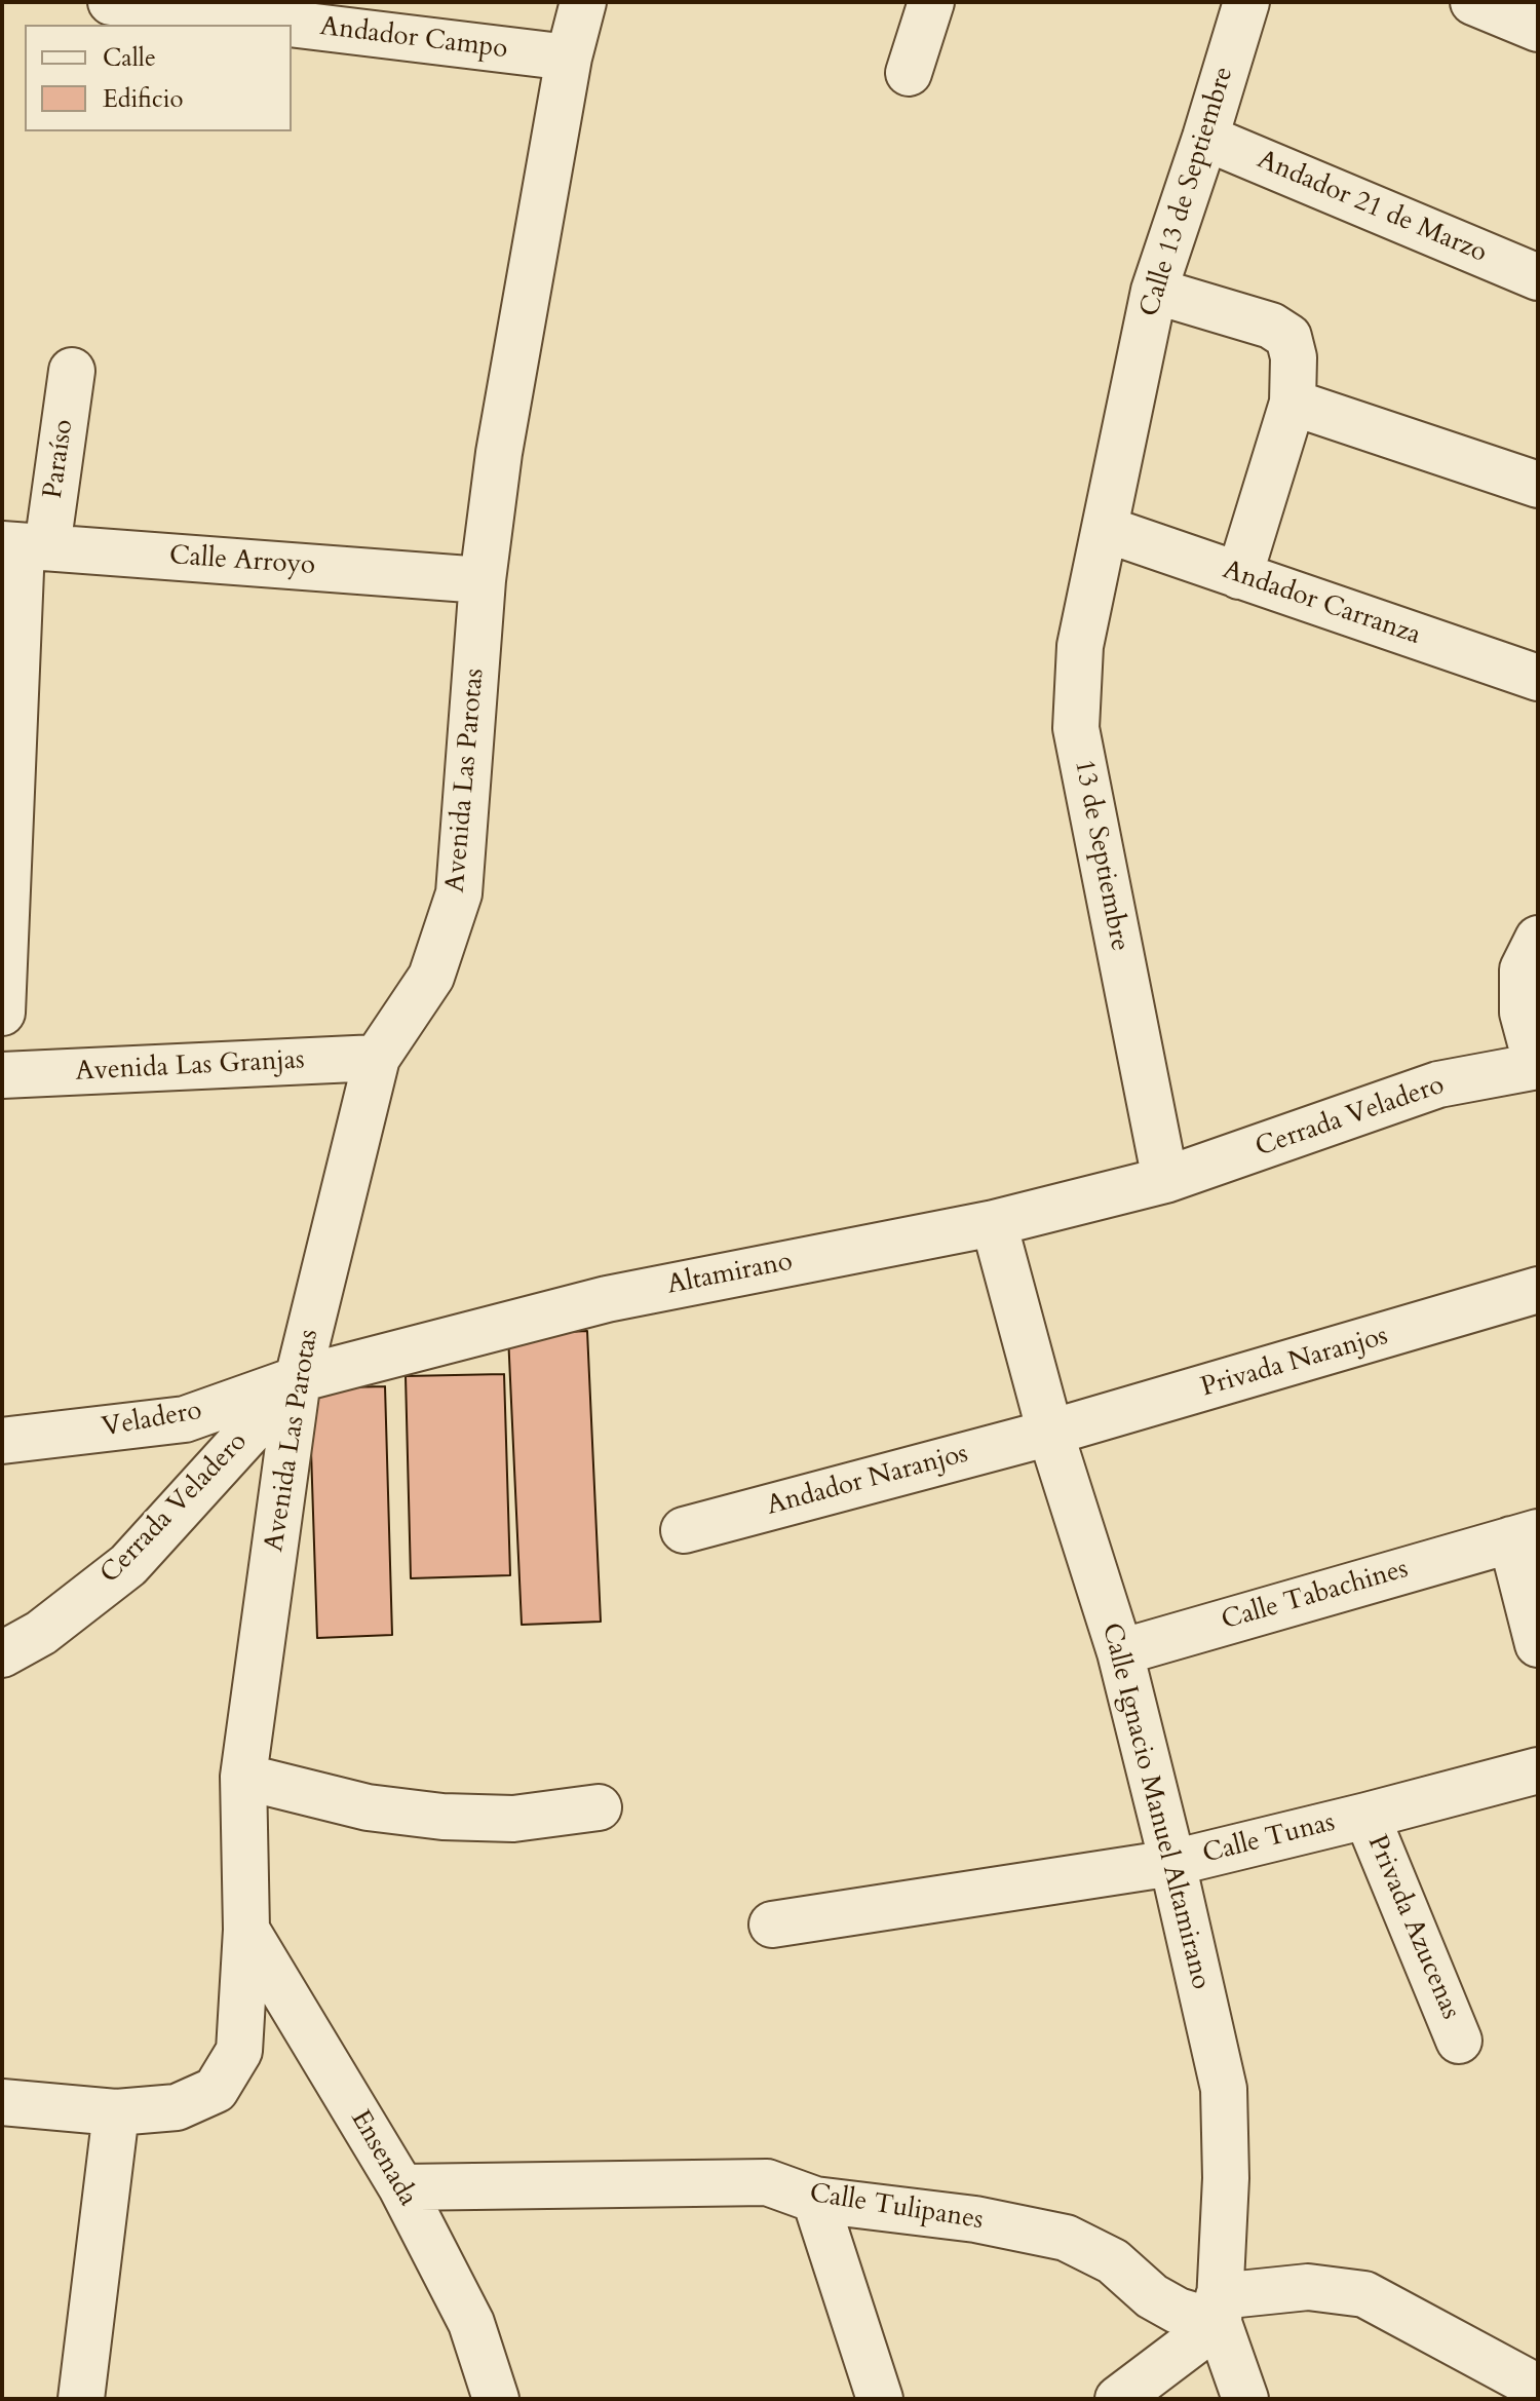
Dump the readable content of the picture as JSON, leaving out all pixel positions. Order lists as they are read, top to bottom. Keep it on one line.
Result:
{"streets":{"street":["Andador Campo","Calle 13 de Septiembre","Andador 21 de Marzo","Paraíso","Calle Arroyo","Andador Carranza","Avenida Las Parotas","13 de Septiembre","Avenida Las Granjas","Cerrada Veladero","Altamirano","Privada Naranjos","Veladero","Andador Naranjos","Calle Tabachines","Calle Ignacio Manuel Altamirano","Calle Tunas","Privada Azucenas","Ensenada","Calle Tulipanes"]},"crossings":[["Andador Campo","Avenida Las Parotas"],["Calle 13 de Septiembre","Andador 21 de Marzo"],["Calle 13 de Septiembre","Andador Carranza"],["Calle 13 de Septiembre","13 de Septiembre"],["Paraíso","Calle Arroyo"],["Calle Arroyo","Avenida Las Parotas"],["Andador Carranza","13 de Septiembre"],["Avenida Las Parotas","Avenida Las Granjas"],["Avenida Las Parotas","Cerrada Veladero"],["Avenida Las Parotas","Altamirano"],["Avenida Las Parotas","Veladero"],["Avenida Las Parotas","Ensenada"],["13 de Septiembre","Cerrada Veladero"],["13 de Septiembre","Altamirano"],["Cerrada Veladero","Altamirano"],["Cerrada Veladero","Veladero"],["Altamirano","Veladero"],["Altamirano","Calle Ignacio Manuel Altamirano"],["Privada Naranjos","Andador Naranjos"],["Privada Naranjos","Calle Ignacio Manuel Altamirano"],["Andador Naranjos","Calle Ignacio Manuel Altamirano"],["Calle Tabachines","Calle Ignacio Manuel Altamirano"],["Calle Ignacio Manuel Altamirano","Calle Tunas"],["Calle Ignacio Manuel Altamirano","Calle Tulipanes"],["Calle Tunas","Privada Azucenas"],["Ensenada","Calle Tulipanes"]],"legend":["Calle","Edificio"]}
